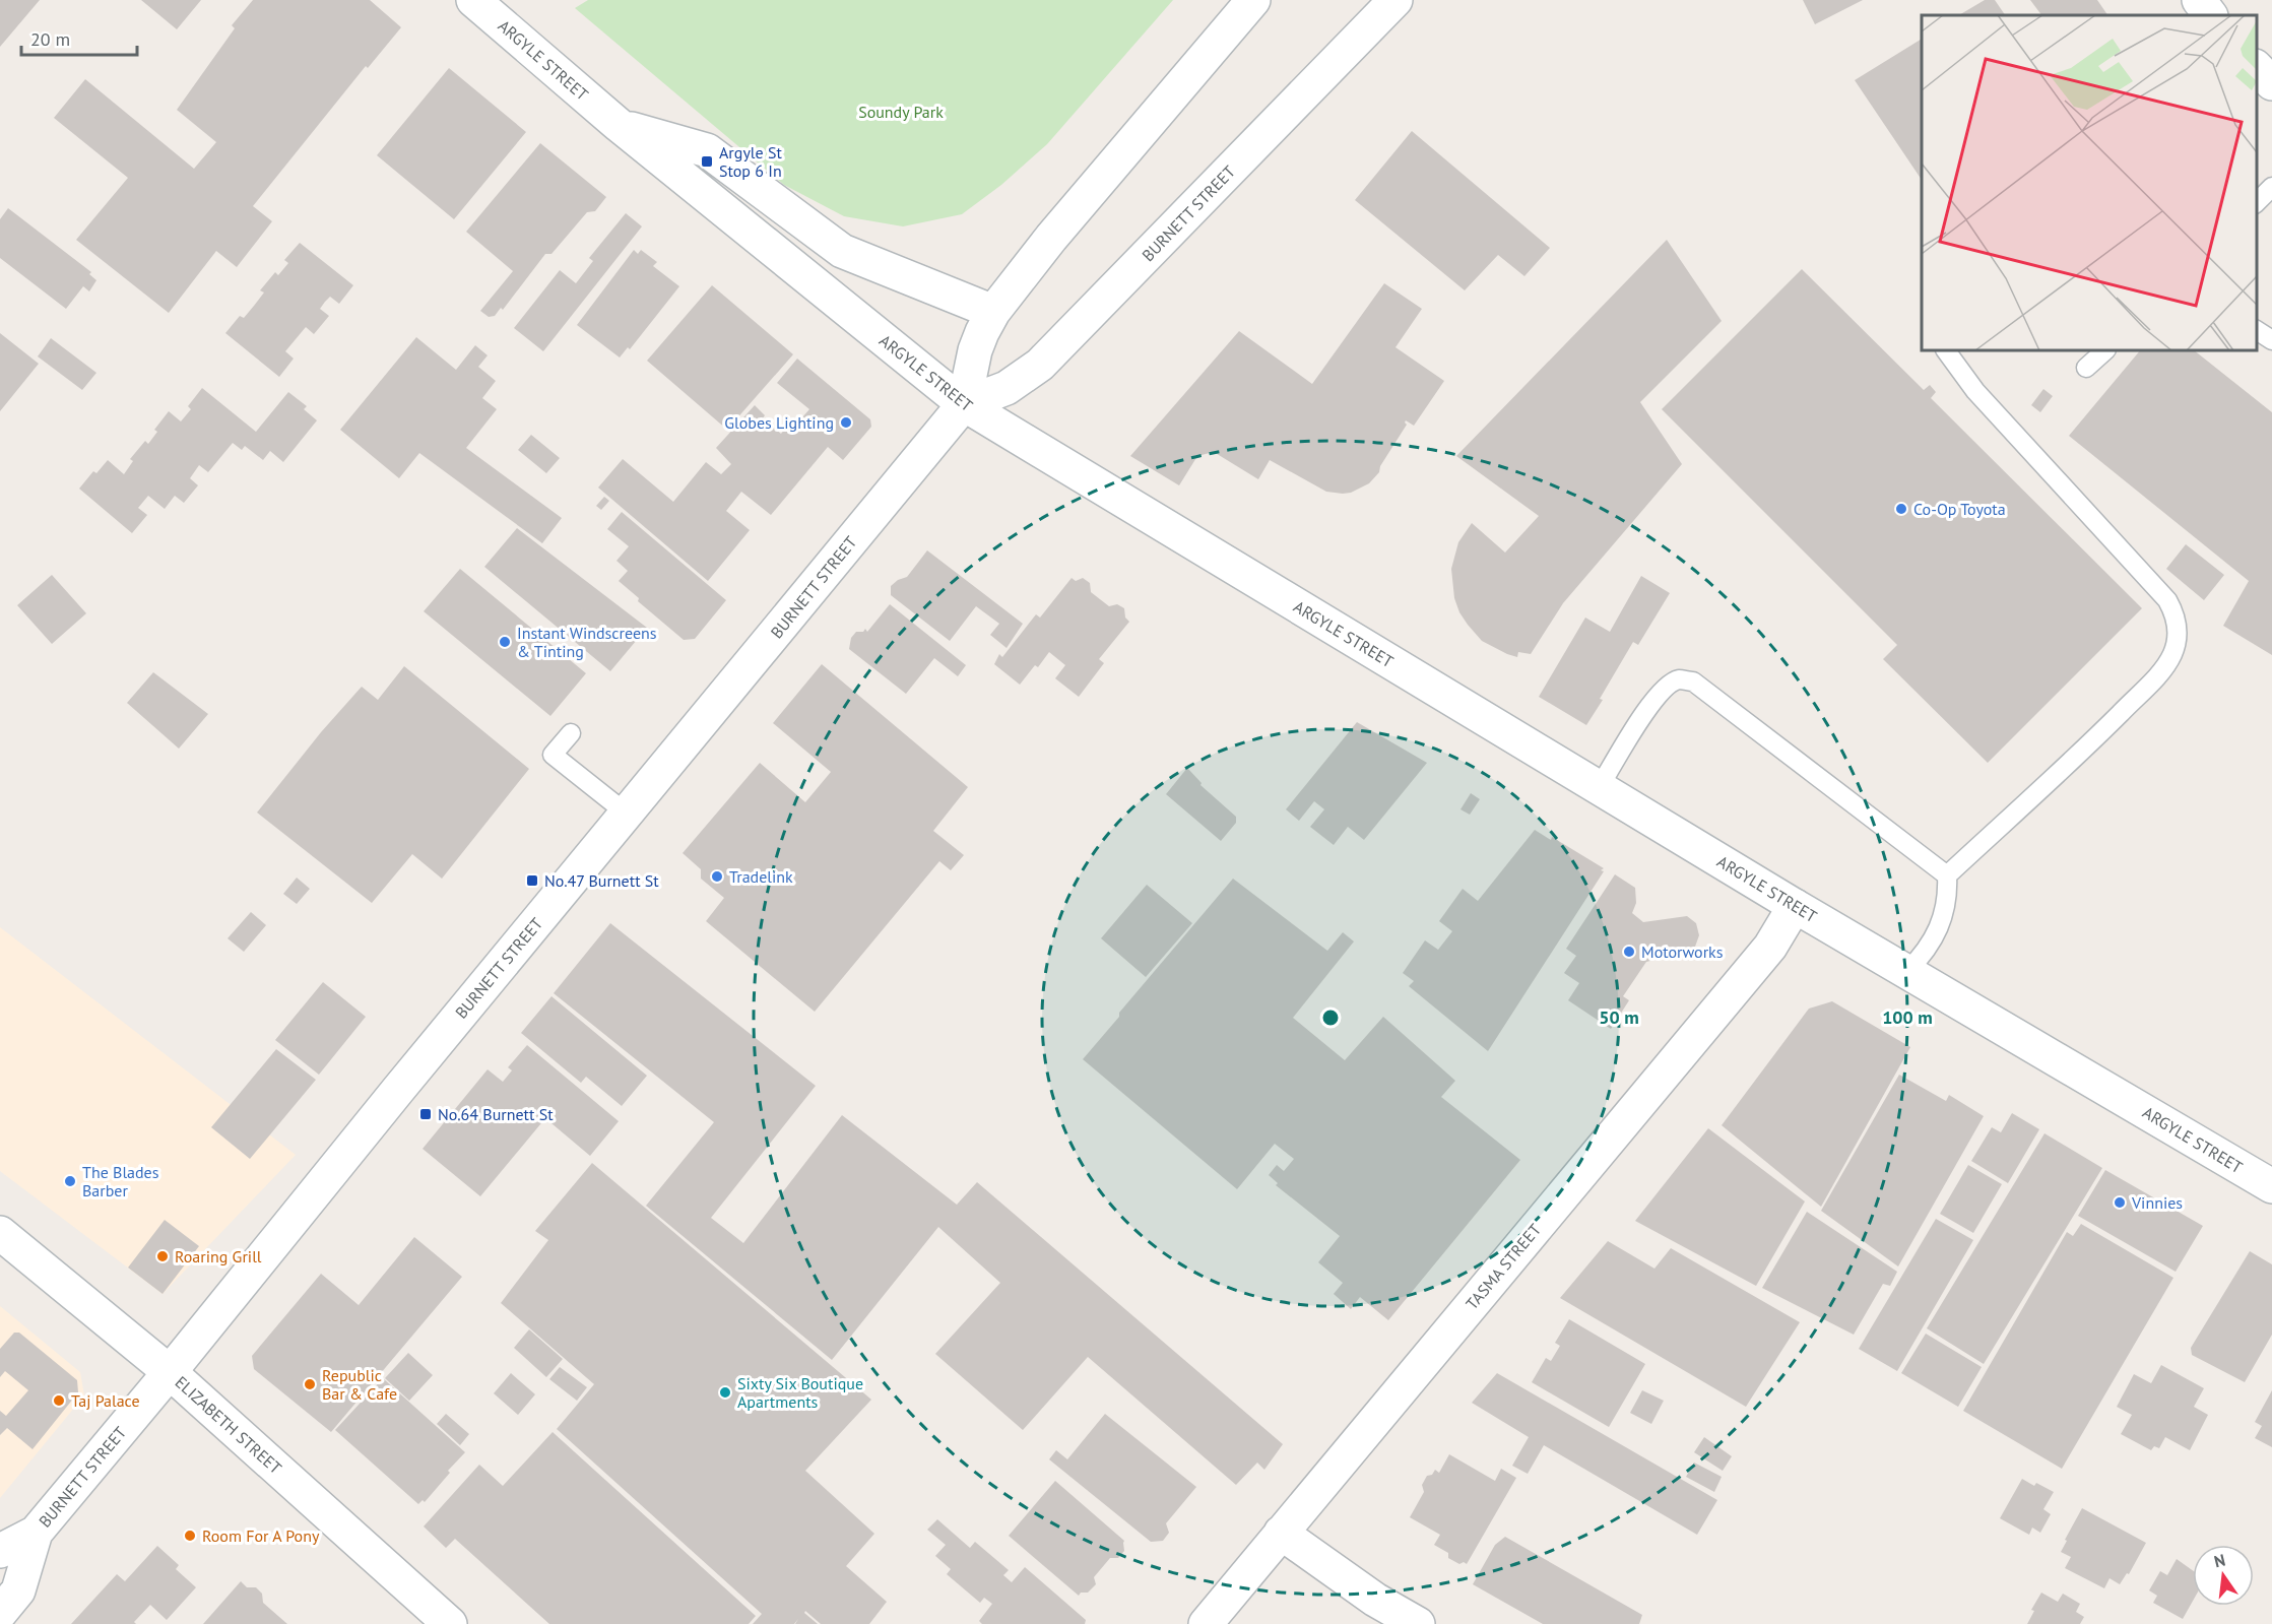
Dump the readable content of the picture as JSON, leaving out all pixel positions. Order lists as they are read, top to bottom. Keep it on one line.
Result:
{"streets":{"main road":["ARGYLE STREET","BURNETT STREET","TASMA STREET","ELIZABETH STREET"]},"crossings":[["ARGYLE STREET","BURNETT STREET"],["ARGYLE STREET","TASMA STREET"],["BURNETT STREET","ELIZABETH STREET"]],"parks":["Soundy Park"],"places":{"transit":["Argyle St Stop 6 In","No.47 Burnett St","No.64 Burnett St"],"other":["Globes Lighting","Co-Op Toyota","Instant Windscreens & Tinting","Tradelink","Motorworks","The Blades Barber","Vinnies","Roaring Grill","Republic Bar & Cafe","Sixty Six Boutique Apartments","Taj Palace","Room For A Pony"]},"scale_bar":"20 m","north":"top","rings":["50 m","100 m"]}
